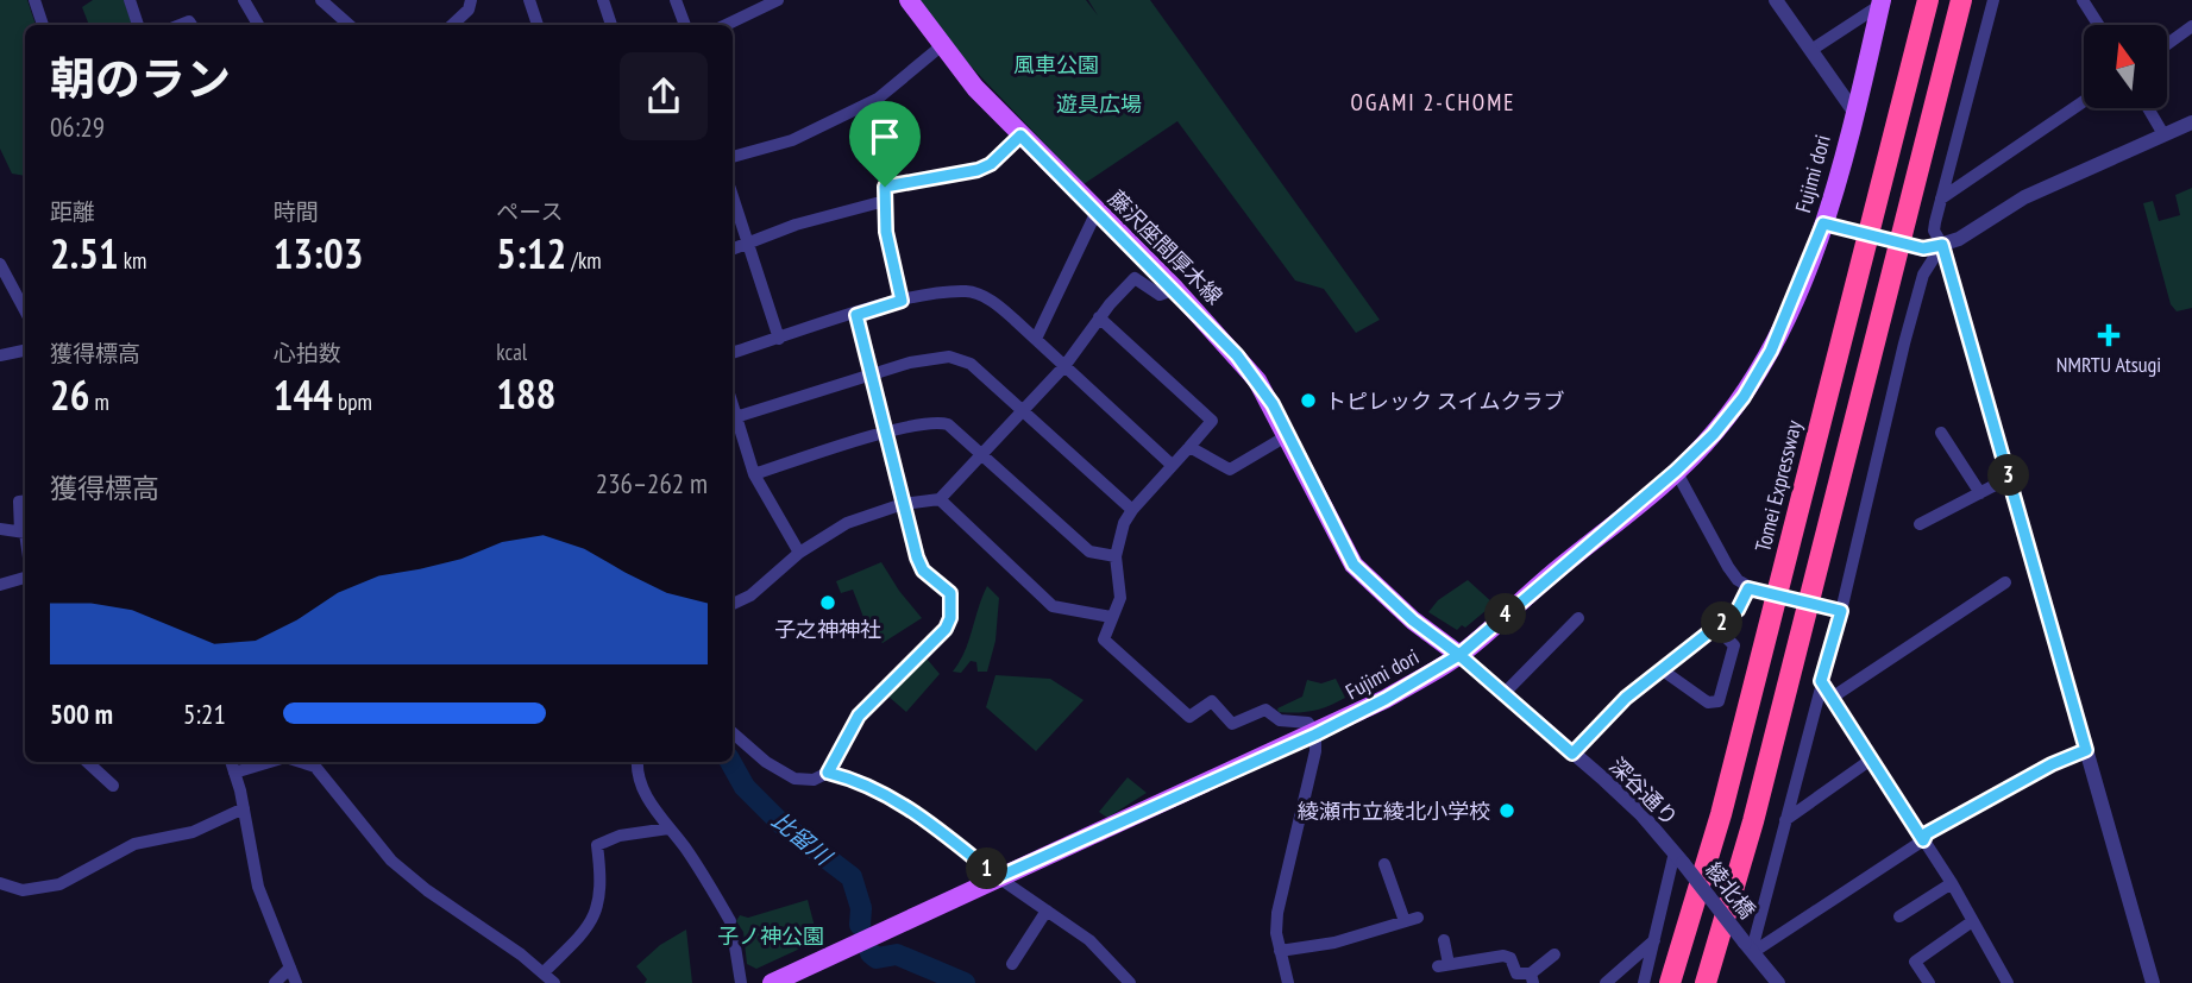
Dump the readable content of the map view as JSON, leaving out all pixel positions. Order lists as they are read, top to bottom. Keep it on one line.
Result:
{"streets":{"highway":["Tomei Expressway"],"main road":["Fujimi dori","藤沢座間厚木線"],"street":["深谷通り","綾北橋"]},"crossings":[["Fujimi dori","藤沢座間厚木線"],["Fujimi dori","深谷通り"],["藤沢座間厚木線","深谷通り"],["深谷通り","綾北橋"]],"districts":["OGAMI 2-CHOME"],"water":["比留川"],"parks":["風車公園","遊具広場","子ノ神公園"],"places":{"health":["NMRTU Atsugi"],"other":["トピレック スイムクラブ","子之神神社","綾瀬市立綾北小学校"]},"north":"top","page":{"heading":["朝のラン","06:29"],"stats":[["距離","2.51 km"],["時間","13:03"],["ペース","5:12 /km"],["獲得標高","26 m"],["心拍数","144 bpm"],["kcal","188"]],"chart":["獲得標高","236–262 m"],"pins":["3","4","2","1"],"list":[{"name":"500 m","note":"5:21"}]}}
